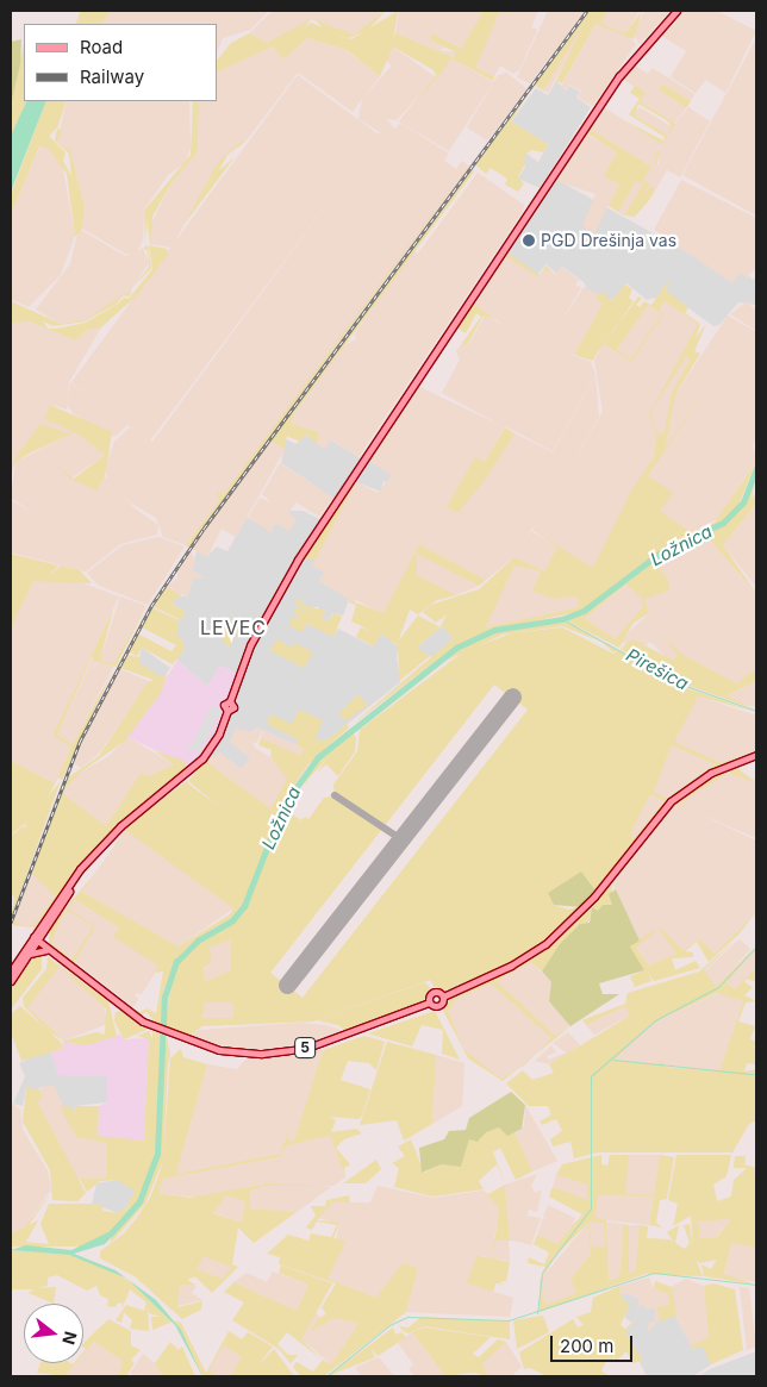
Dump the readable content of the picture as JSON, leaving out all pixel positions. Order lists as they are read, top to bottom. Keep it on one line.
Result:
{"streets":{"main road":["5"]},"districts":["LEVEC"],"water":["Ložnica","Pirešica"],"places":["PGD Drešinja vas"],"legend":["Road","Railway"],"scale_bar":"200 m","north":"right"}
